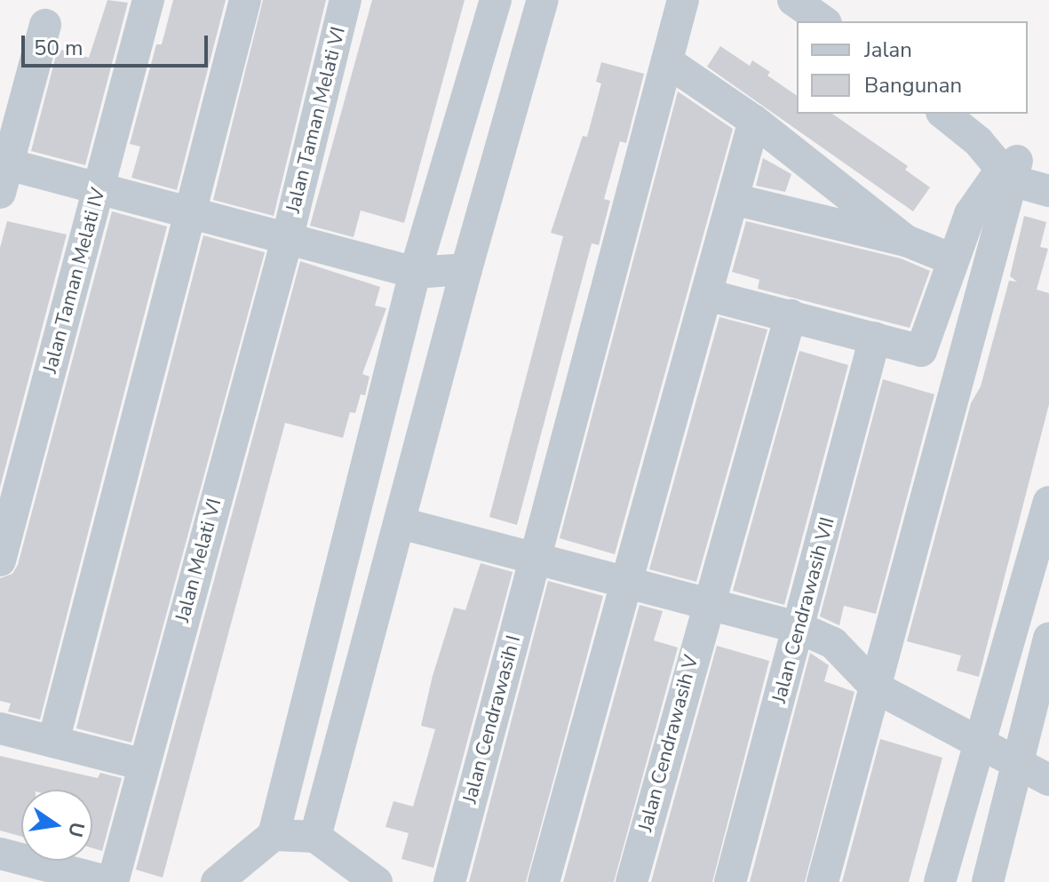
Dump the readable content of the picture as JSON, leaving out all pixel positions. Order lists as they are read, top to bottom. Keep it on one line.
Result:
{"streets":{"street":["Jalan Taman Melati VI","Jalan Taman Melati IV","Jalan Melati VI","Jalan Cendrawasih VII","Jalan Cendrawasih I","Jalan Cendrawasih V"]},"crossings":[["Jalan Taman Melati VI","Jalan Melati VI"]],"legend":["Jalan","Bangunan"],"scale_bar":"50 m","north":"right"}
